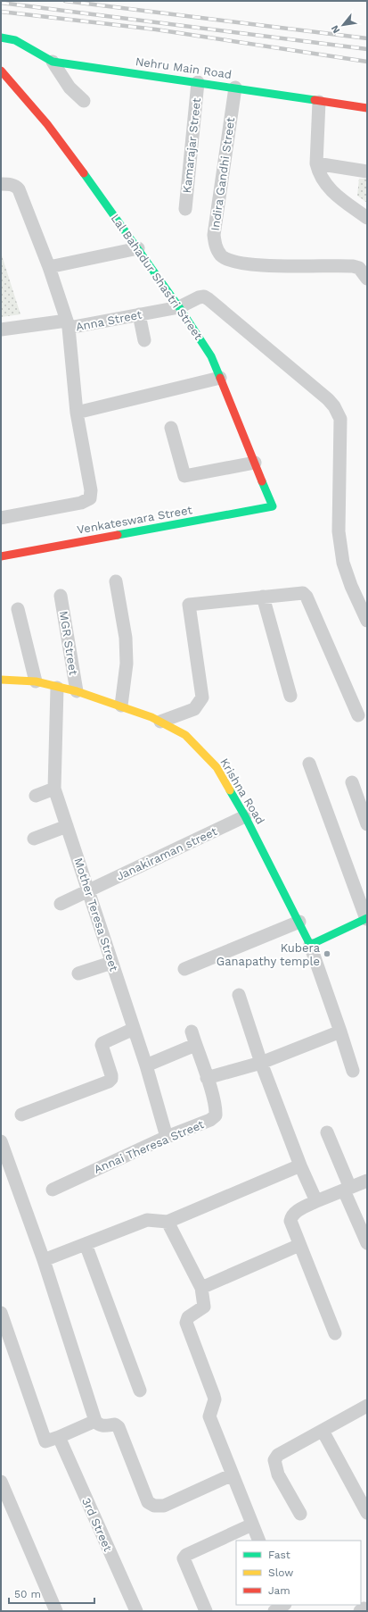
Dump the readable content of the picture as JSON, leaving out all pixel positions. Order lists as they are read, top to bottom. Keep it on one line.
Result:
{"streets":{"street":["Nehru Main Road","Kamarajar Street","Indira Gandhi Street","Lal Bahadur Shastri Street","Anna Street","Venkateswara Street","MGR Street","Krishna Road","Janakiraman street","Mother Teresa Street","Annai Theresa Street","3rd Street"]},"crossings":[["Nehru Main Road","Kamarajar Street"],["Nehru Main Road","Indira Gandhi Street"],["Lal Bahadur Shastri Street","Anna Street"],["Lal Bahadur Shastri Street","Venkateswara Street"],["MGR Street","Krishna Road"],["Krishna Road","Janakiraman street"],["Krishna Road","Mother Teresa Street"],["Janakiraman street","Mother Teresa Street"],["Mother Teresa Street","Annai Theresa Street"]],"places":["Kubera Ganapathy temple"],"legend":["Fast","Slow","Jam"],"scale_bar":"50 m","north":"bottom left"}
